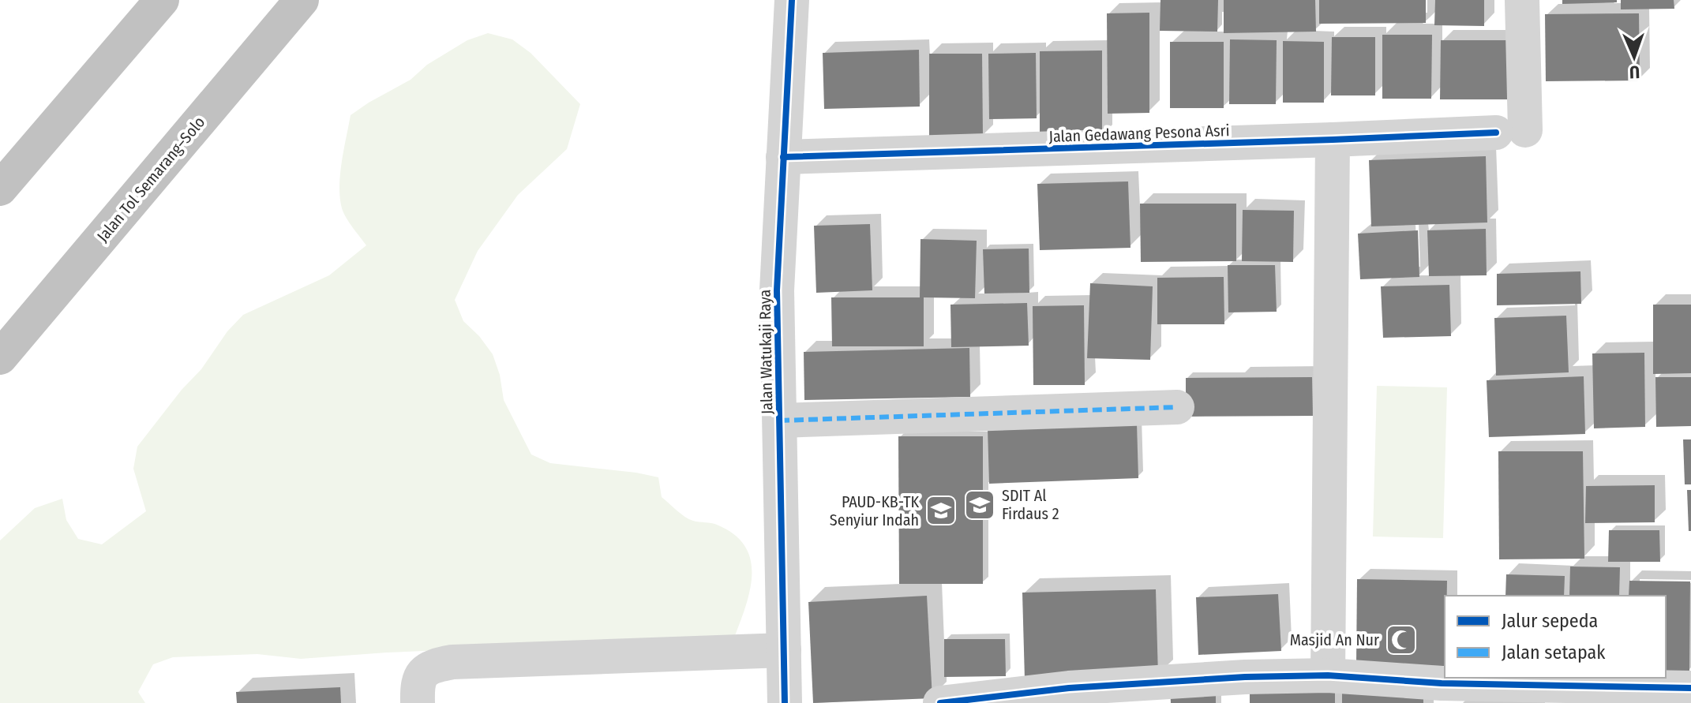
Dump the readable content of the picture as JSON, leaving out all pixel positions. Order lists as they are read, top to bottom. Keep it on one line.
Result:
{"streets":{"highway":["Jalan Tol Semarang–Solo"],"street":["Jalan Gedawang Pesona Asri","Jalan Watukaji Raya"]},"crossings":[["Jalan Gedawang Pesona Asri","Jalan Watukaji Raya"]],"places":{"school or university":["SDIT Al Firdaus 2","PAUD-KB-TK Senyiur Indah"],"mosque":["Masjid An Nur"]},"legend":["Jalur sepeda","Jalan setapak"],"north":"bottom"}
